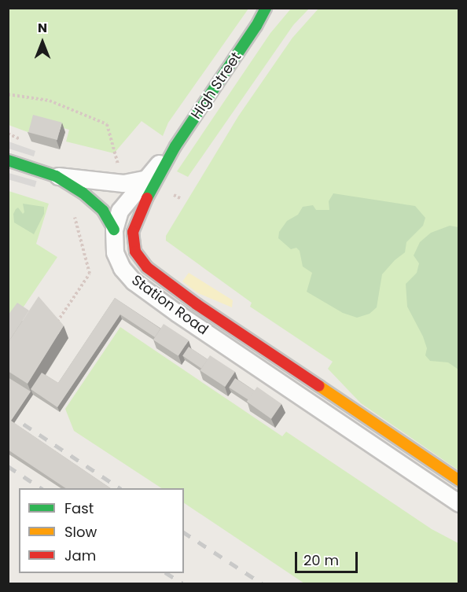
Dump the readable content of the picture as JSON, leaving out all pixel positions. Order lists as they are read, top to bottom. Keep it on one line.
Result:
{"streets":{"street":["High Street","Station Road"]},"crossings":[["High Street","Station Road"]],"legend":["Fast","Slow","Jam"],"scale_bar":"20 m","north":"top"}
